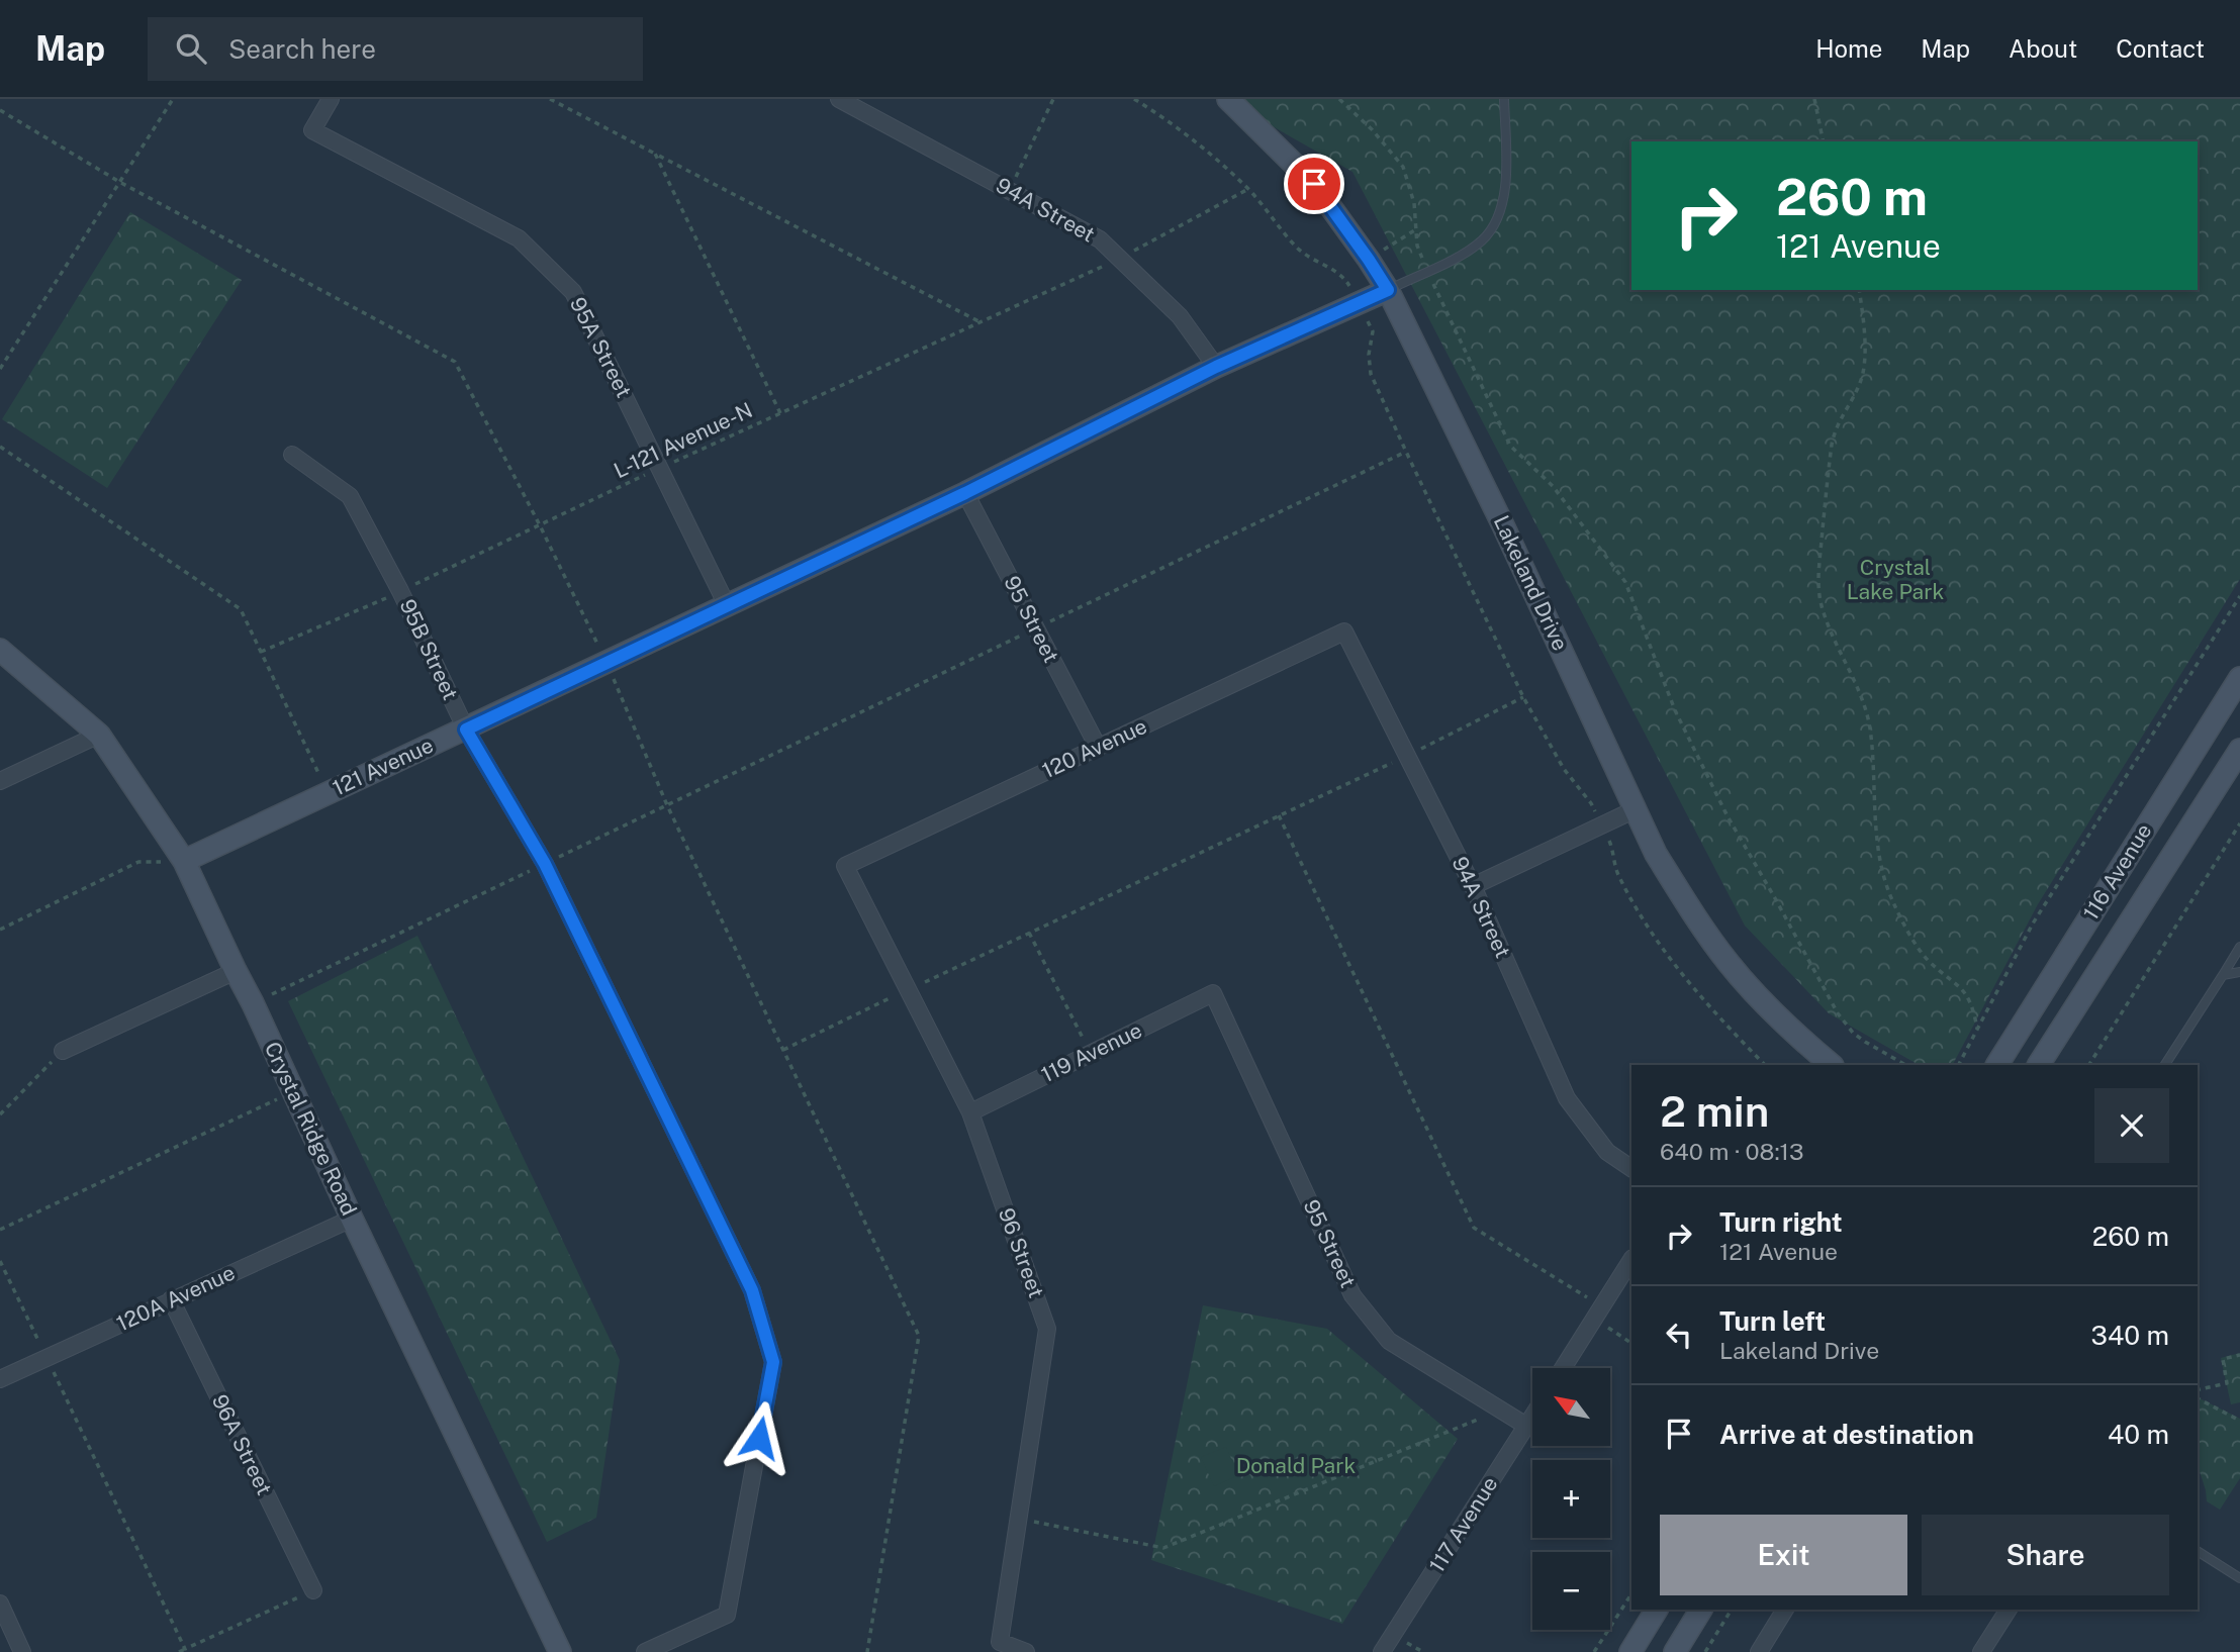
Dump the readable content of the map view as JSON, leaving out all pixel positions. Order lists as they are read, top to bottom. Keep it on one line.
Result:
{"streets":{"street":["94A Street","95A Street","Lakeland Drive","95 Street","95B Street","120 Avenue","121 Avenue","116 Avenue","119 Avenue","Crystal Ridge Road","96 Street","120A Avenue","96A Street","117 Avenue"],"path":["L-121 Avenue-N"]},"crossings":[["94A Street","L-121 Avenue-N"],["94A Street","120 Avenue"],["94A Street","121 Avenue"],["95A Street","L-121 Avenue-N"],["95A Street","121 Avenue"],["L-121 Avenue-N","95B Street"],["Lakeland Drive","121 Avenue"],["95 Street","120 Avenue"],["95 Street","121 Avenue"],["95 Street","119 Avenue"],["95 Street","117 Avenue"],["95B Street","121 Avenue"],["120 Avenue","96 Street"],["121 Avenue","Crystal Ridge Road"],["119 Avenue","96 Street"],["Crystal Ridge Road","120A Avenue"],["120A Avenue","96A Street"]],"parks":["Crystal Lake Park","Donald Park"],"north":"top left","page":{"header":"Map","search":"Search here","nav":["Home","Map","About","Contact"],"turn":["260 m","121 Avenue"],"heading":["2 min","640 m · 08:13"],"list":[{"name":"Turn right","note":"121 Avenue","value":"260 m"},{"name":"Turn left","note":"Lakeland Drive","value":"340 m"},{"name":"Arrive at destination","value":"40 m"}],"map_buttons":["+","−"],"buttons":["Exit","Share"]}}
